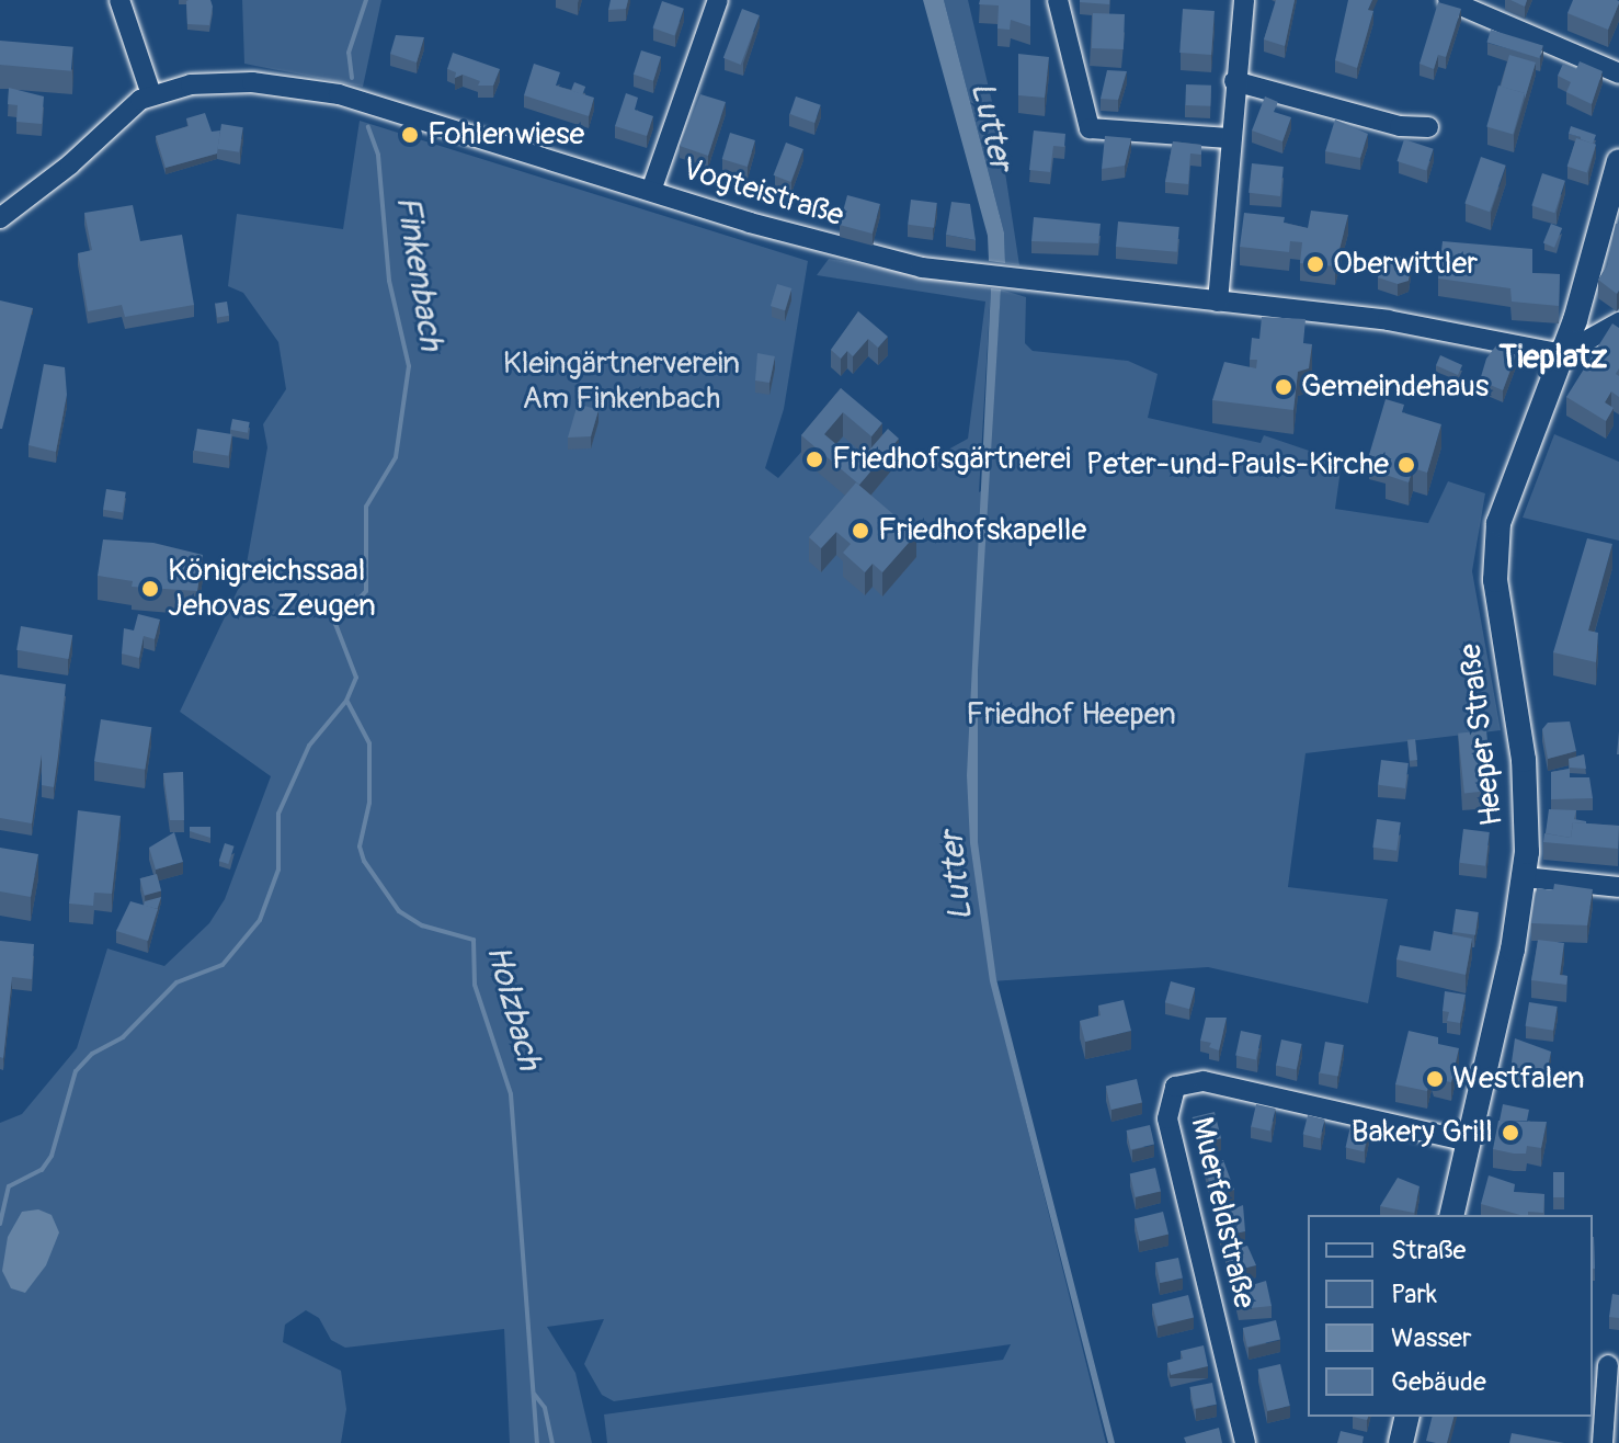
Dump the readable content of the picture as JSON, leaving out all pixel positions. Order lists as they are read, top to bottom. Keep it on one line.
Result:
{"streets":{"main road":["Heeper Straße"],"street":["Vogteistraße","Muerfeldstraße"]},"crossings":[["Vogteistraße","Heeper Straße"],["Heeper Straße","Muerfeldstraße"]],"districts":["Tieplatz"],"water":["Lutter","Finkenbach","Holzbach"],"parks":["Kleingärtnerverein Am Finkenbach","Friedhof Heepen"],"places":["Fohlenwiese","Oberwittler","Gemeindehaus","Friedhofsgärtnerei","Peter-und-Pauls-Kirche","Friedhofskapelle","Königreichssaal Jehovas Zeugen","Westfalen","Bakery Grill"],"legend":["Straße","Park","Wasser","Gebäude"]}
